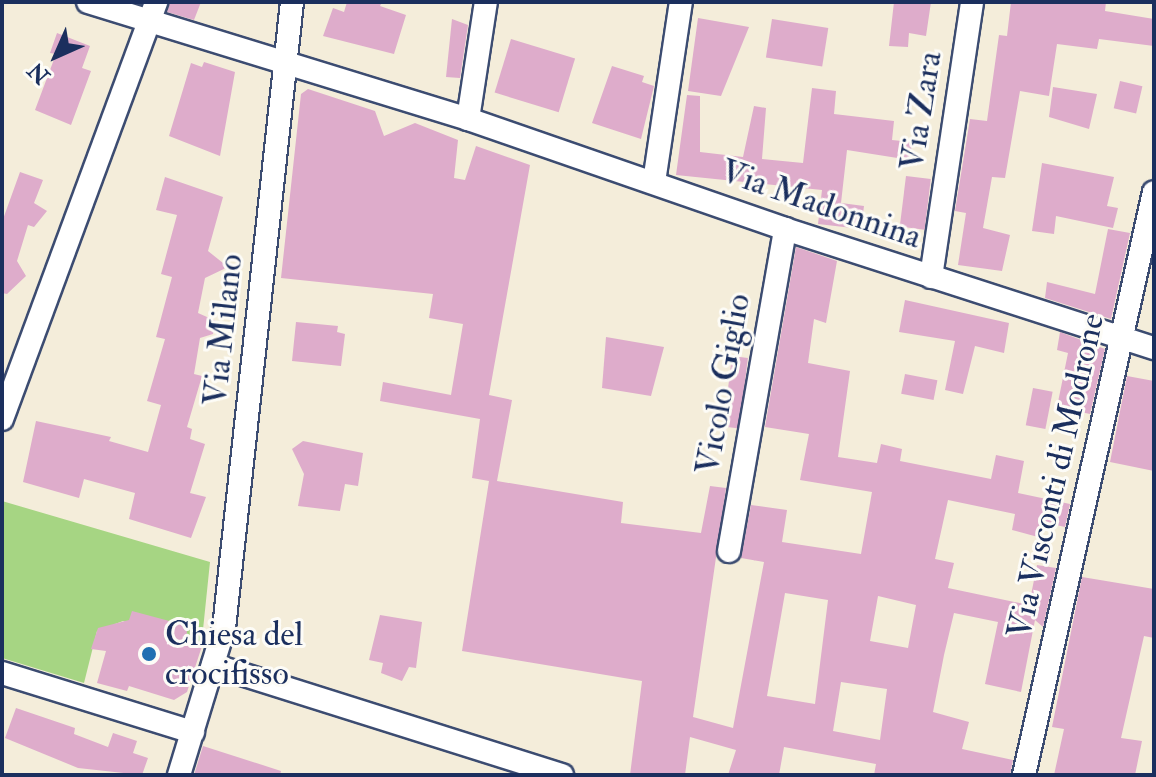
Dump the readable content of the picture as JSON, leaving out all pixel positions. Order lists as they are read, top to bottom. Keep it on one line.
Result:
{"streets":{"street":["Via Zara","Via Madonnina","Via Milano","Vicolo Giglio","Via Visconti di Modrone"]},"crossings":[["Via Zara","Via Madonnina"],["Via Madonnina","Via Milano"],["Via Madonnina","Vicolo Giglio"],["Via Madonnina","Via Visconti di Modrone"]],"places":["Chiesa del crocifisso"],"north":"bottom left"}
